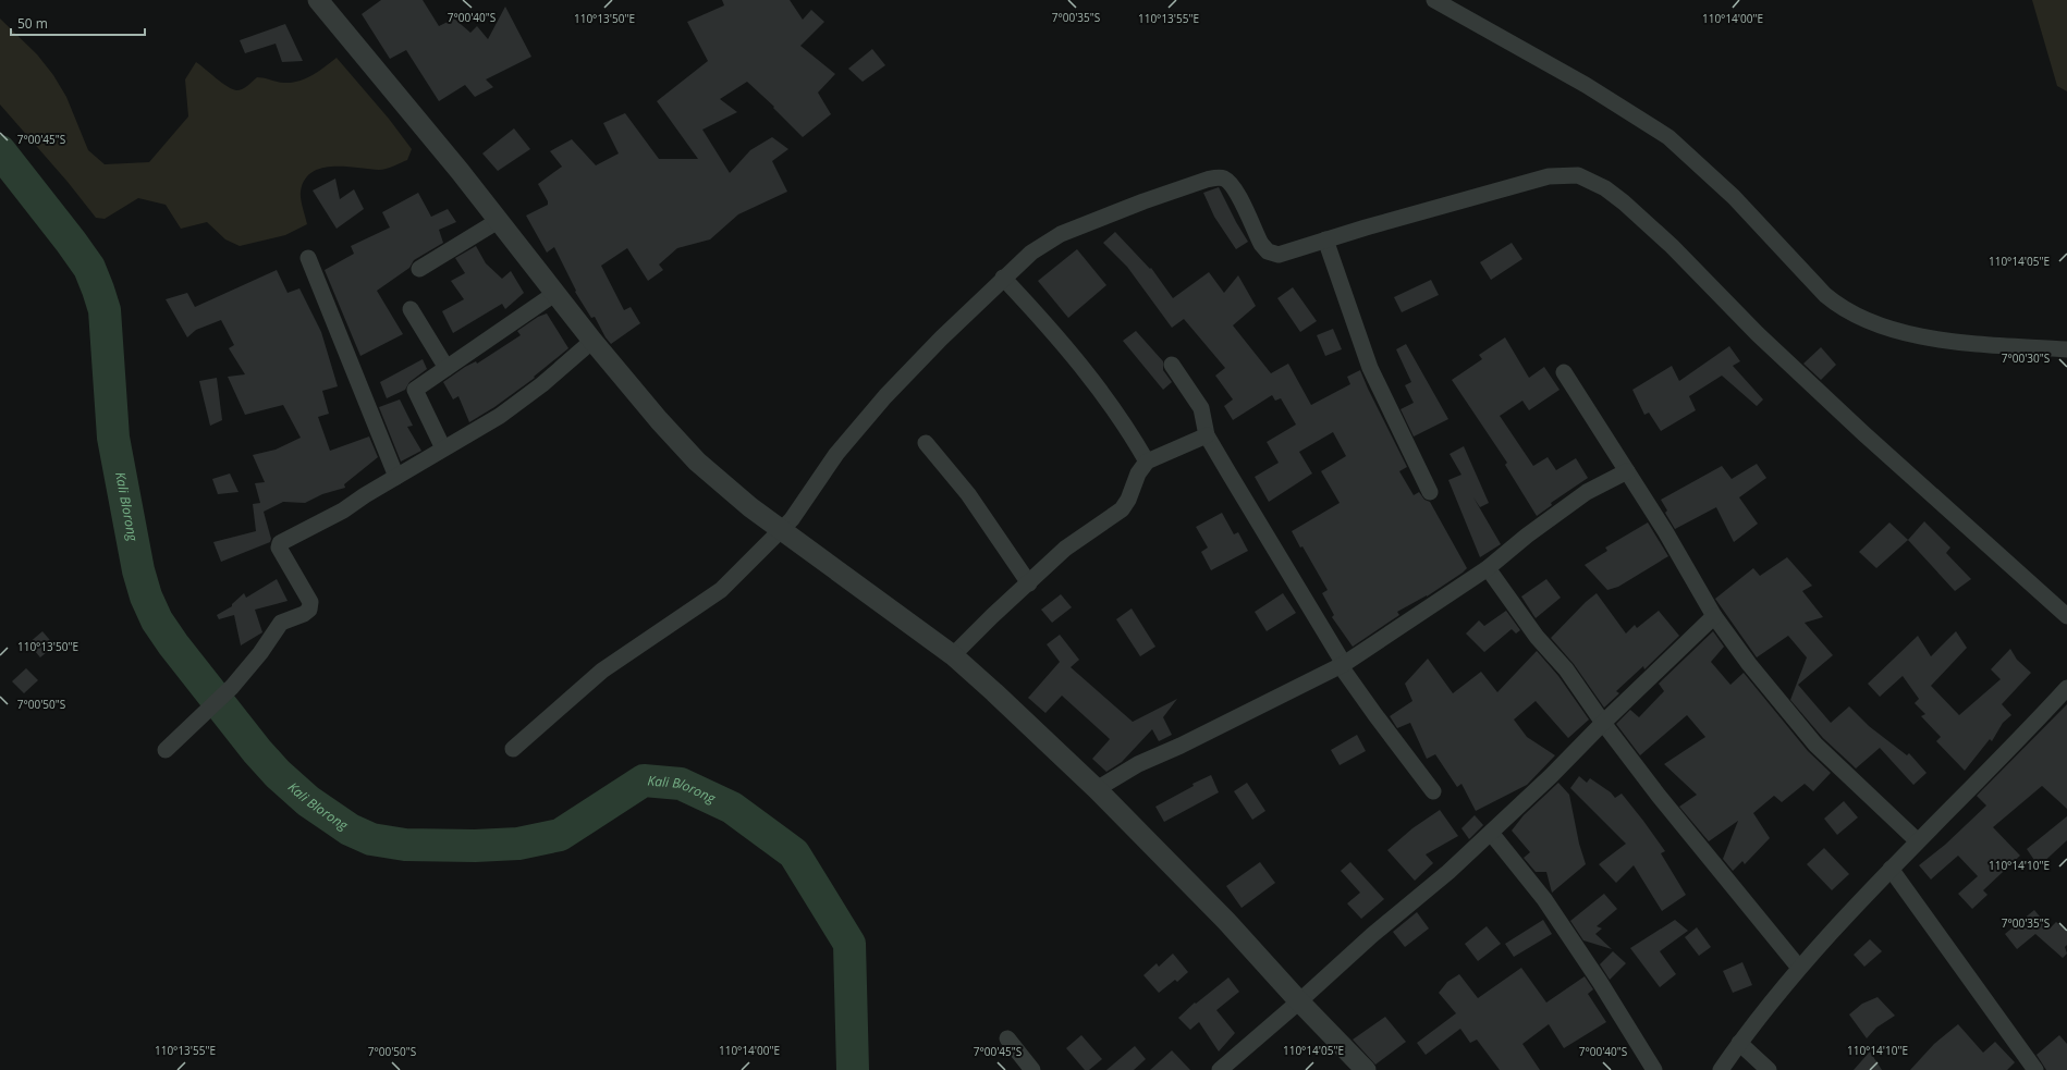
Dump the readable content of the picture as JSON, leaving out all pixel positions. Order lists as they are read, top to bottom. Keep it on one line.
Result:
{"water":["Kali Blorong"],"scale_bar":"50 m","coordinates":["7°00'40\"S","7°00'35\"S","110°13'55\"E","110°14'00\"E","110°13'50\"E","7°00'45\"S","110°14'05\"E","7°00'30\"S","7°00'50\"S","110°14'10\"E"]}
